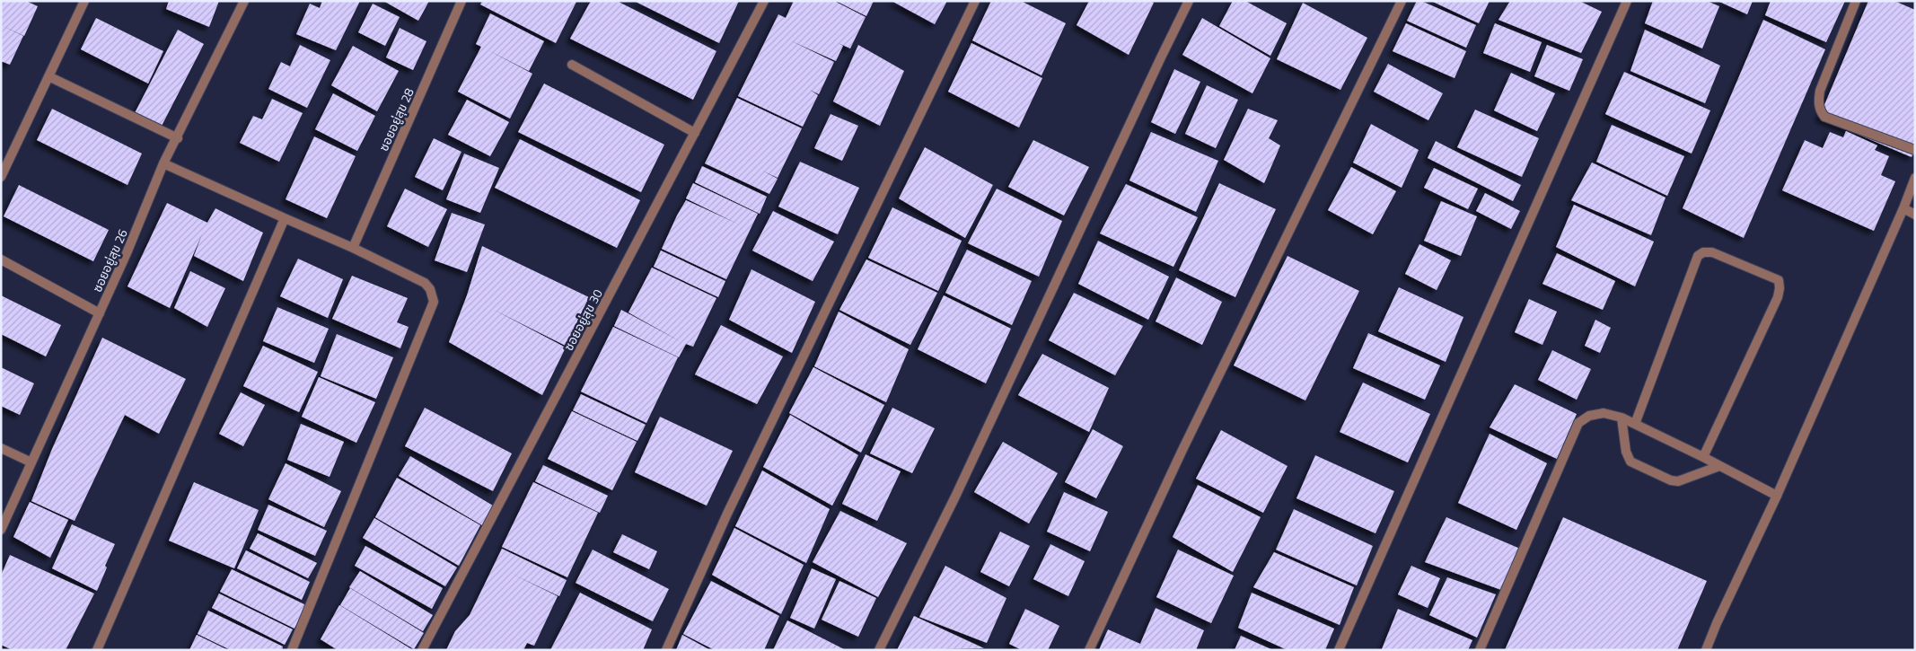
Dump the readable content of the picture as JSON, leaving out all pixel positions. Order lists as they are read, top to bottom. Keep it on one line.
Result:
{"streets":{"street":["ซอยอยู่สุข 28","ซอยอยู่สุข 26","ซอยอยู่สุข 30"]}}
